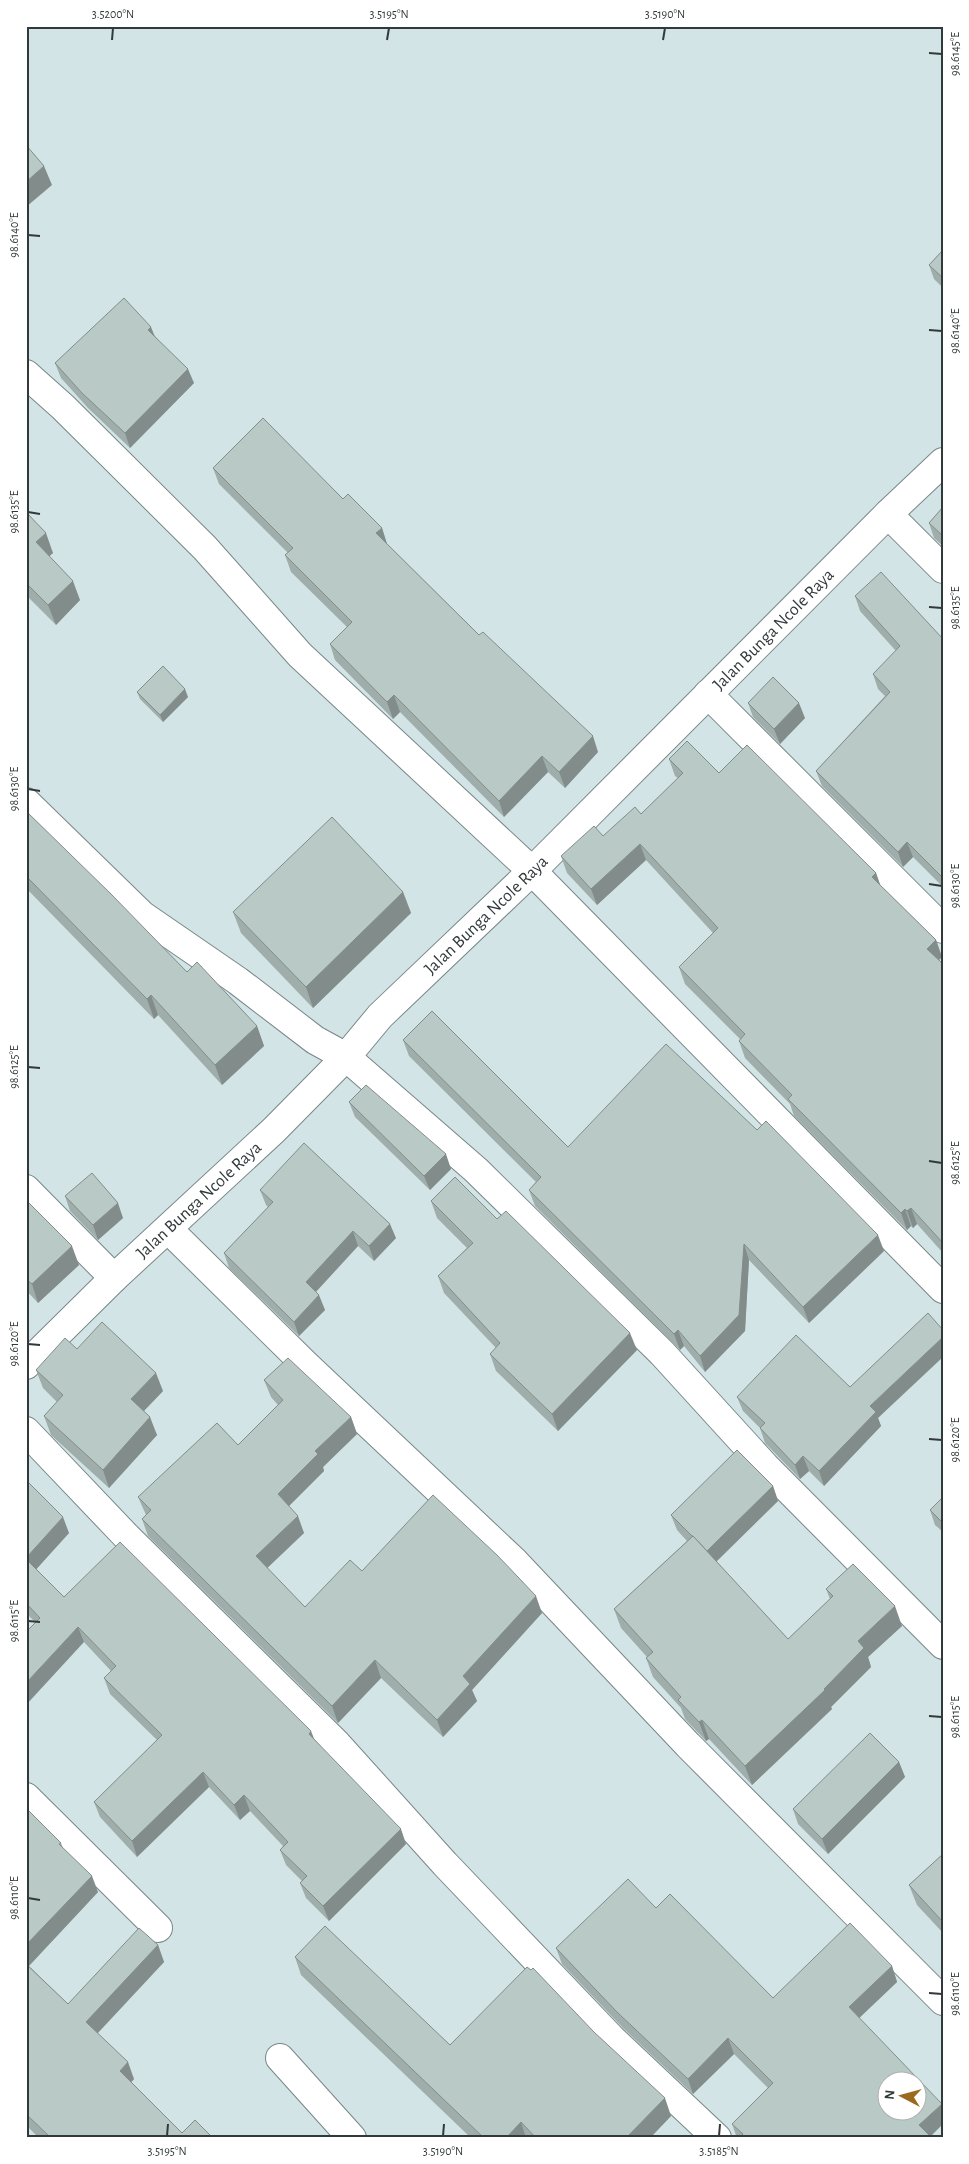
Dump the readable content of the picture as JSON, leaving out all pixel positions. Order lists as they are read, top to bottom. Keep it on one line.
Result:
{"streets":{"street":["Jalan Bunga Ncole Raya"]},"north":"left","coordinates":["3.5200°N","3.5195°N","3.5190°N","98.6145°E","98.6140°E","98.6135°E","98.6130°E","98.6125°E","98.6120°E","98.6115°E","98.6110°E","3.5185°N"]}
